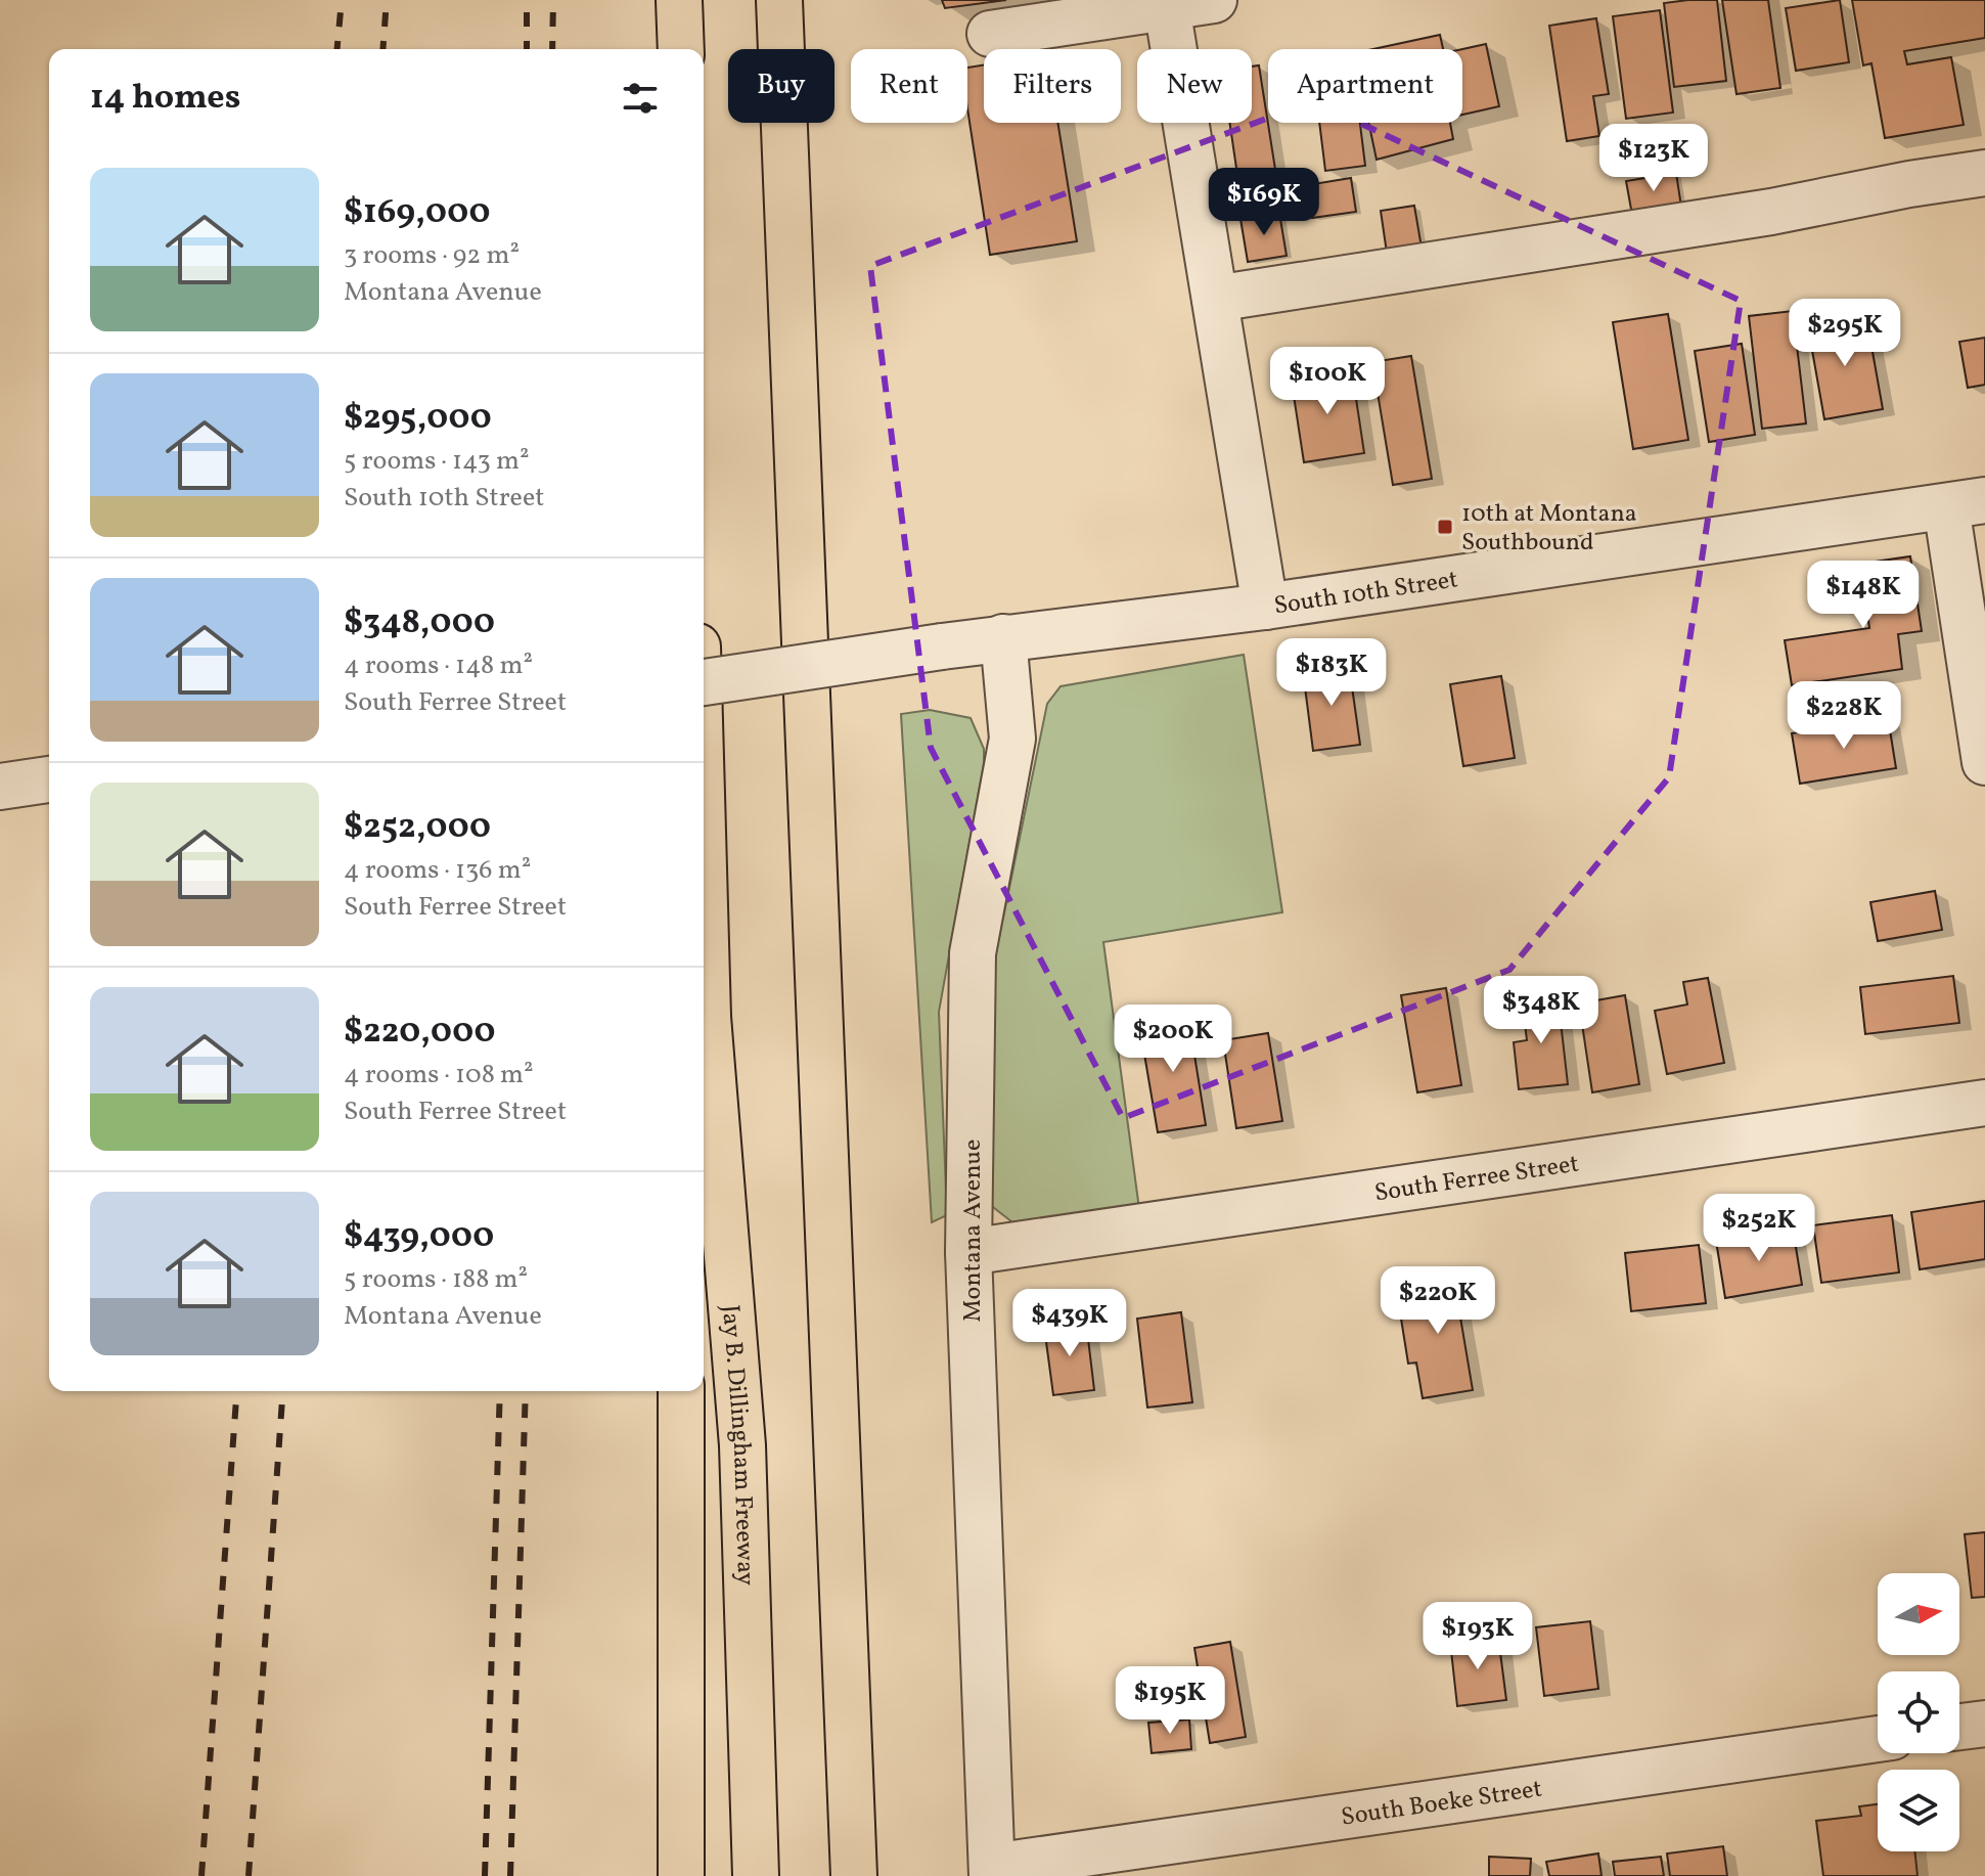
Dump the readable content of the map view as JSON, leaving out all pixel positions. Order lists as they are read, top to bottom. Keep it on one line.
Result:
{"streets":{"highway":["Jay B. Dillingham Freeway"],"street":["South 10th Street","South Ferree Street","Montana Avenue","South Boeke Street"]},"crossings":[["South 10th Street","Montana Avenue"],["South Ferree Street","Montana Avenue"],["Montana Avenue","South Boeke Street"]],"places":{"transit":["10th at Montana Southbound"]},"north":"right","page":{"chip":["Buy","Rent","Filters","New","Apartment"],"heading":"14 homes","price":["$123K","$169K","$295K","$100K","$148K","$183K","$228K","$348K","$200K","$252K","$220K","$439K","$193K","$195K"],"list":[{"name":"$169,000","note":"3 rooms · 92 m² · Montana Avenue"},{"name":"$295,000","note":"5 rooms · 143 m² · South 10th Street"},{"name":"$348,000","note":"4 rooms · 148 m² · South Ferree Street"},{"name":"$252,000","note":"4 rooms · 136 m² · South Ferree Street"},{"name":"$220,000","note":"4 rooms · 108 m² · South Ferree Street"},{"name":"$439,000","note":"5 rooms · 188 m² · Montana Avenue"}]}}
